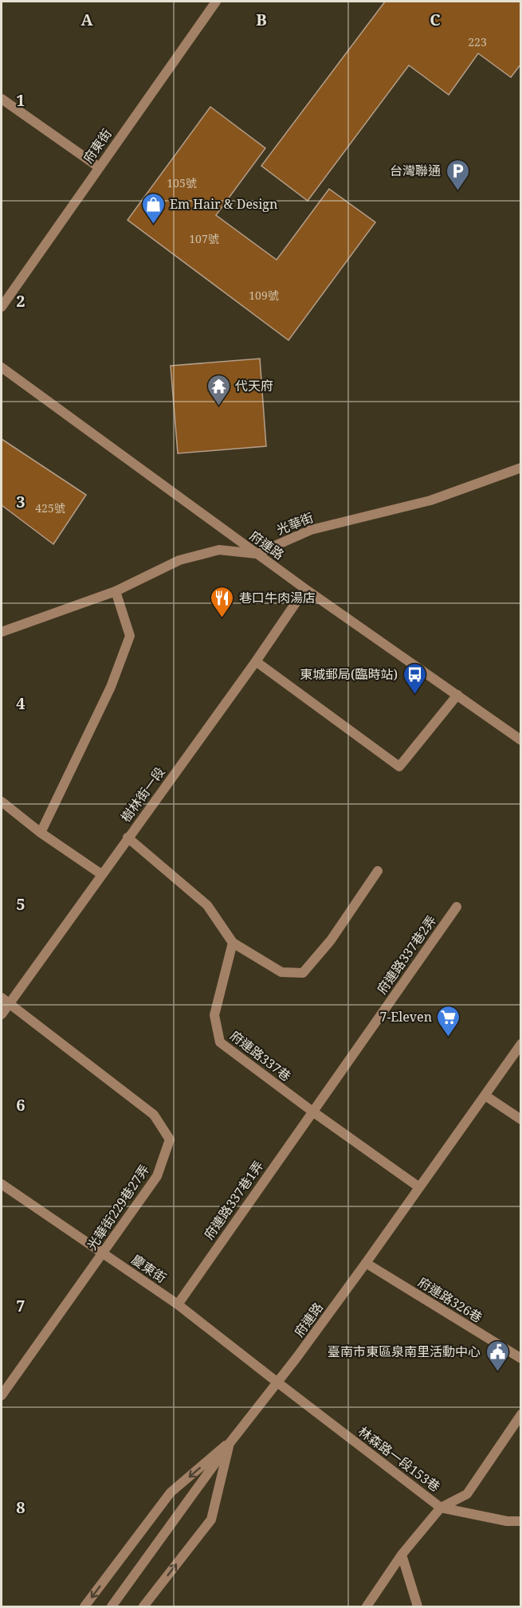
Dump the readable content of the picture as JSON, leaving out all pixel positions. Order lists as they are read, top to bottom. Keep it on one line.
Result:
{"streets":{"street":["府東街","光華街","府連路","樹林街一段","府連路337巷2弄","府連路337巷","府連路337巷1弄","光華街229巷27弄","慶東街","府連路326巷","林森路一段153巷"]},"crossings":[["光華街","府連路"],["府連路","樹林街一段"],["府連路","府連路337巷"],["府連路","慶東街"],["府連路","府連路326巷"],["府連路","林森路一段153巷"],["樹林街一段","光華街229巷27弄"],["府連路337巷2弄","府連路337巷"],["府連路337巷2弄","府連路337巷1弄"],["府連路337巷","府連路337巷1弄"],["府連路337巷1弄","慶東街"],["光華街229巷27弄","慶東街"],["慶東街","林森路一段153巷"]],"places":{"parking":["台灣聯通"],"shop":["Em Hair & Design"],"temple":["代天府"],"restaurant":["巷口牛肉湯店"],"bus stop":["東城郵局(臨時站)"],"supermarket":["7-Eleven"],"public building":["臺南市東區泉南里活動中心"]},"house_numbers":["223","105號","107號","109號","425號"],"grid":{"columns":["A","B","C"],"rows":["1","2","3","4","5","6","7","8"]}}
